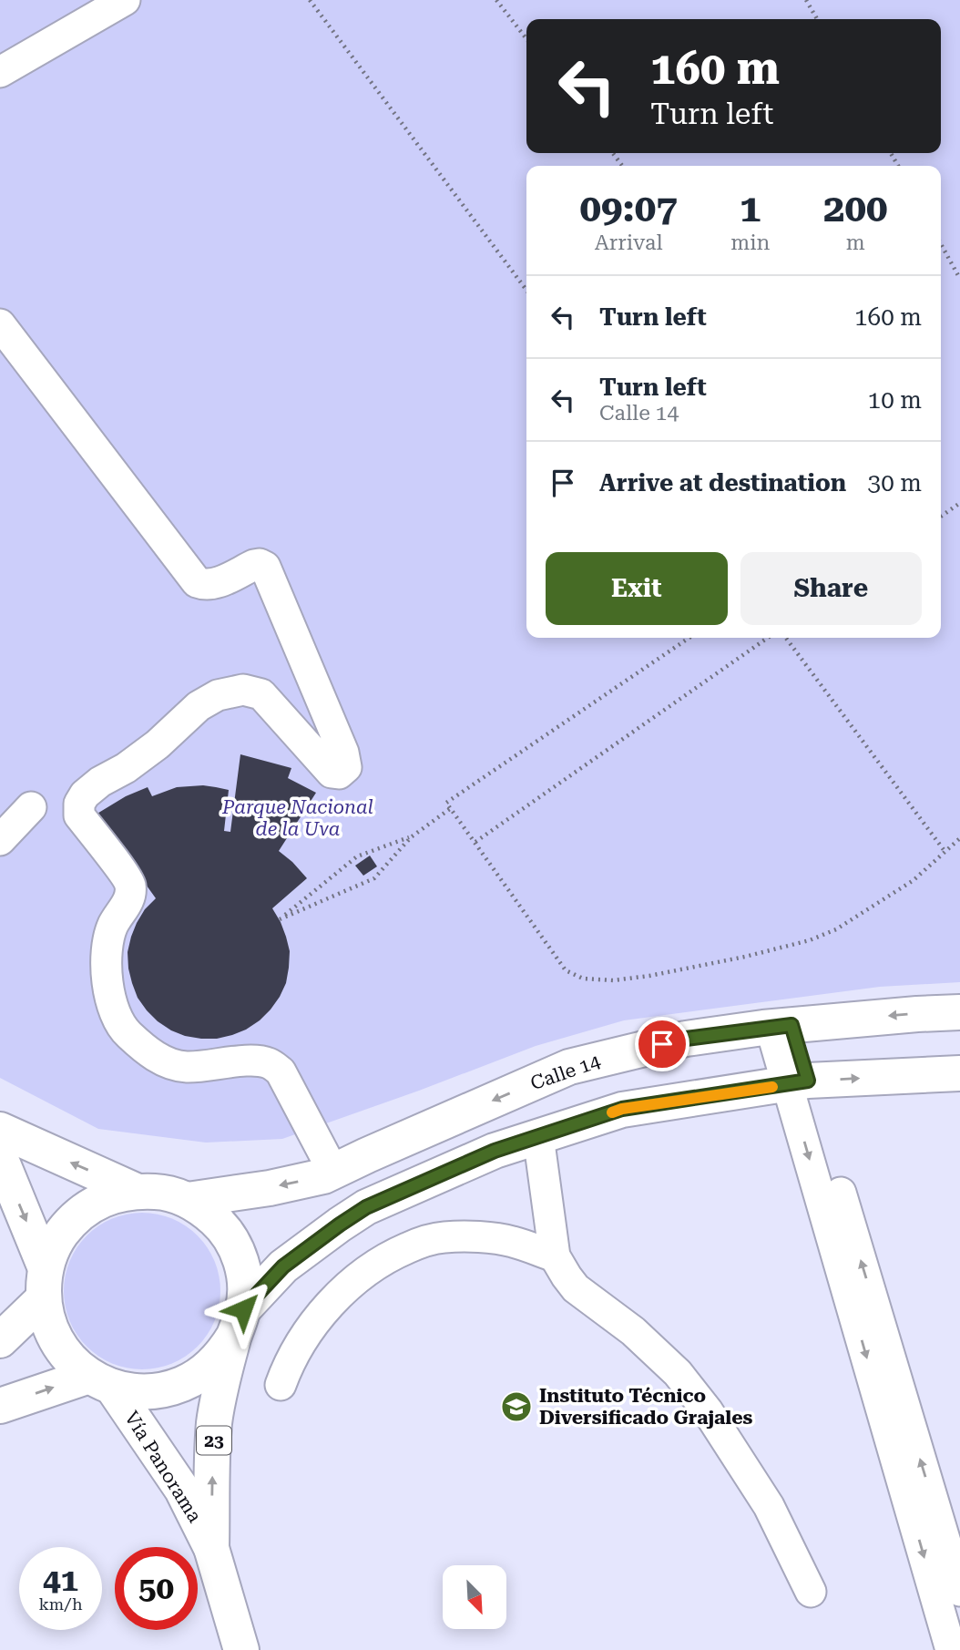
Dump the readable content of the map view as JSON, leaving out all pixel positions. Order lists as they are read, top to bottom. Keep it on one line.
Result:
{"streets":{"main road":["Calle 14","23","Vía Panorama"]},"crossings":[["Calle 14","Vía Panorama"]],"one_way":["Vía Panorama"],"parks":["Parque Nacional de la Uva"],"places":{"school or university":["Instituto Técnico Diversificado Grajales"]},"north":"bottom right","page":{"turn":["160 m","Turn left"],"eta":["09:07","Arrival","1","min","200","m"],"list":[{"name":"Turn left","value":"160 m"},{"name":"Turn left","note":"Calle 14","value":"10 m"},{"name":"Arrive at destination","value":"30 m"}],"buttons":["Exit","Share"],"speed":"41 km/h","limit":"50"}}
